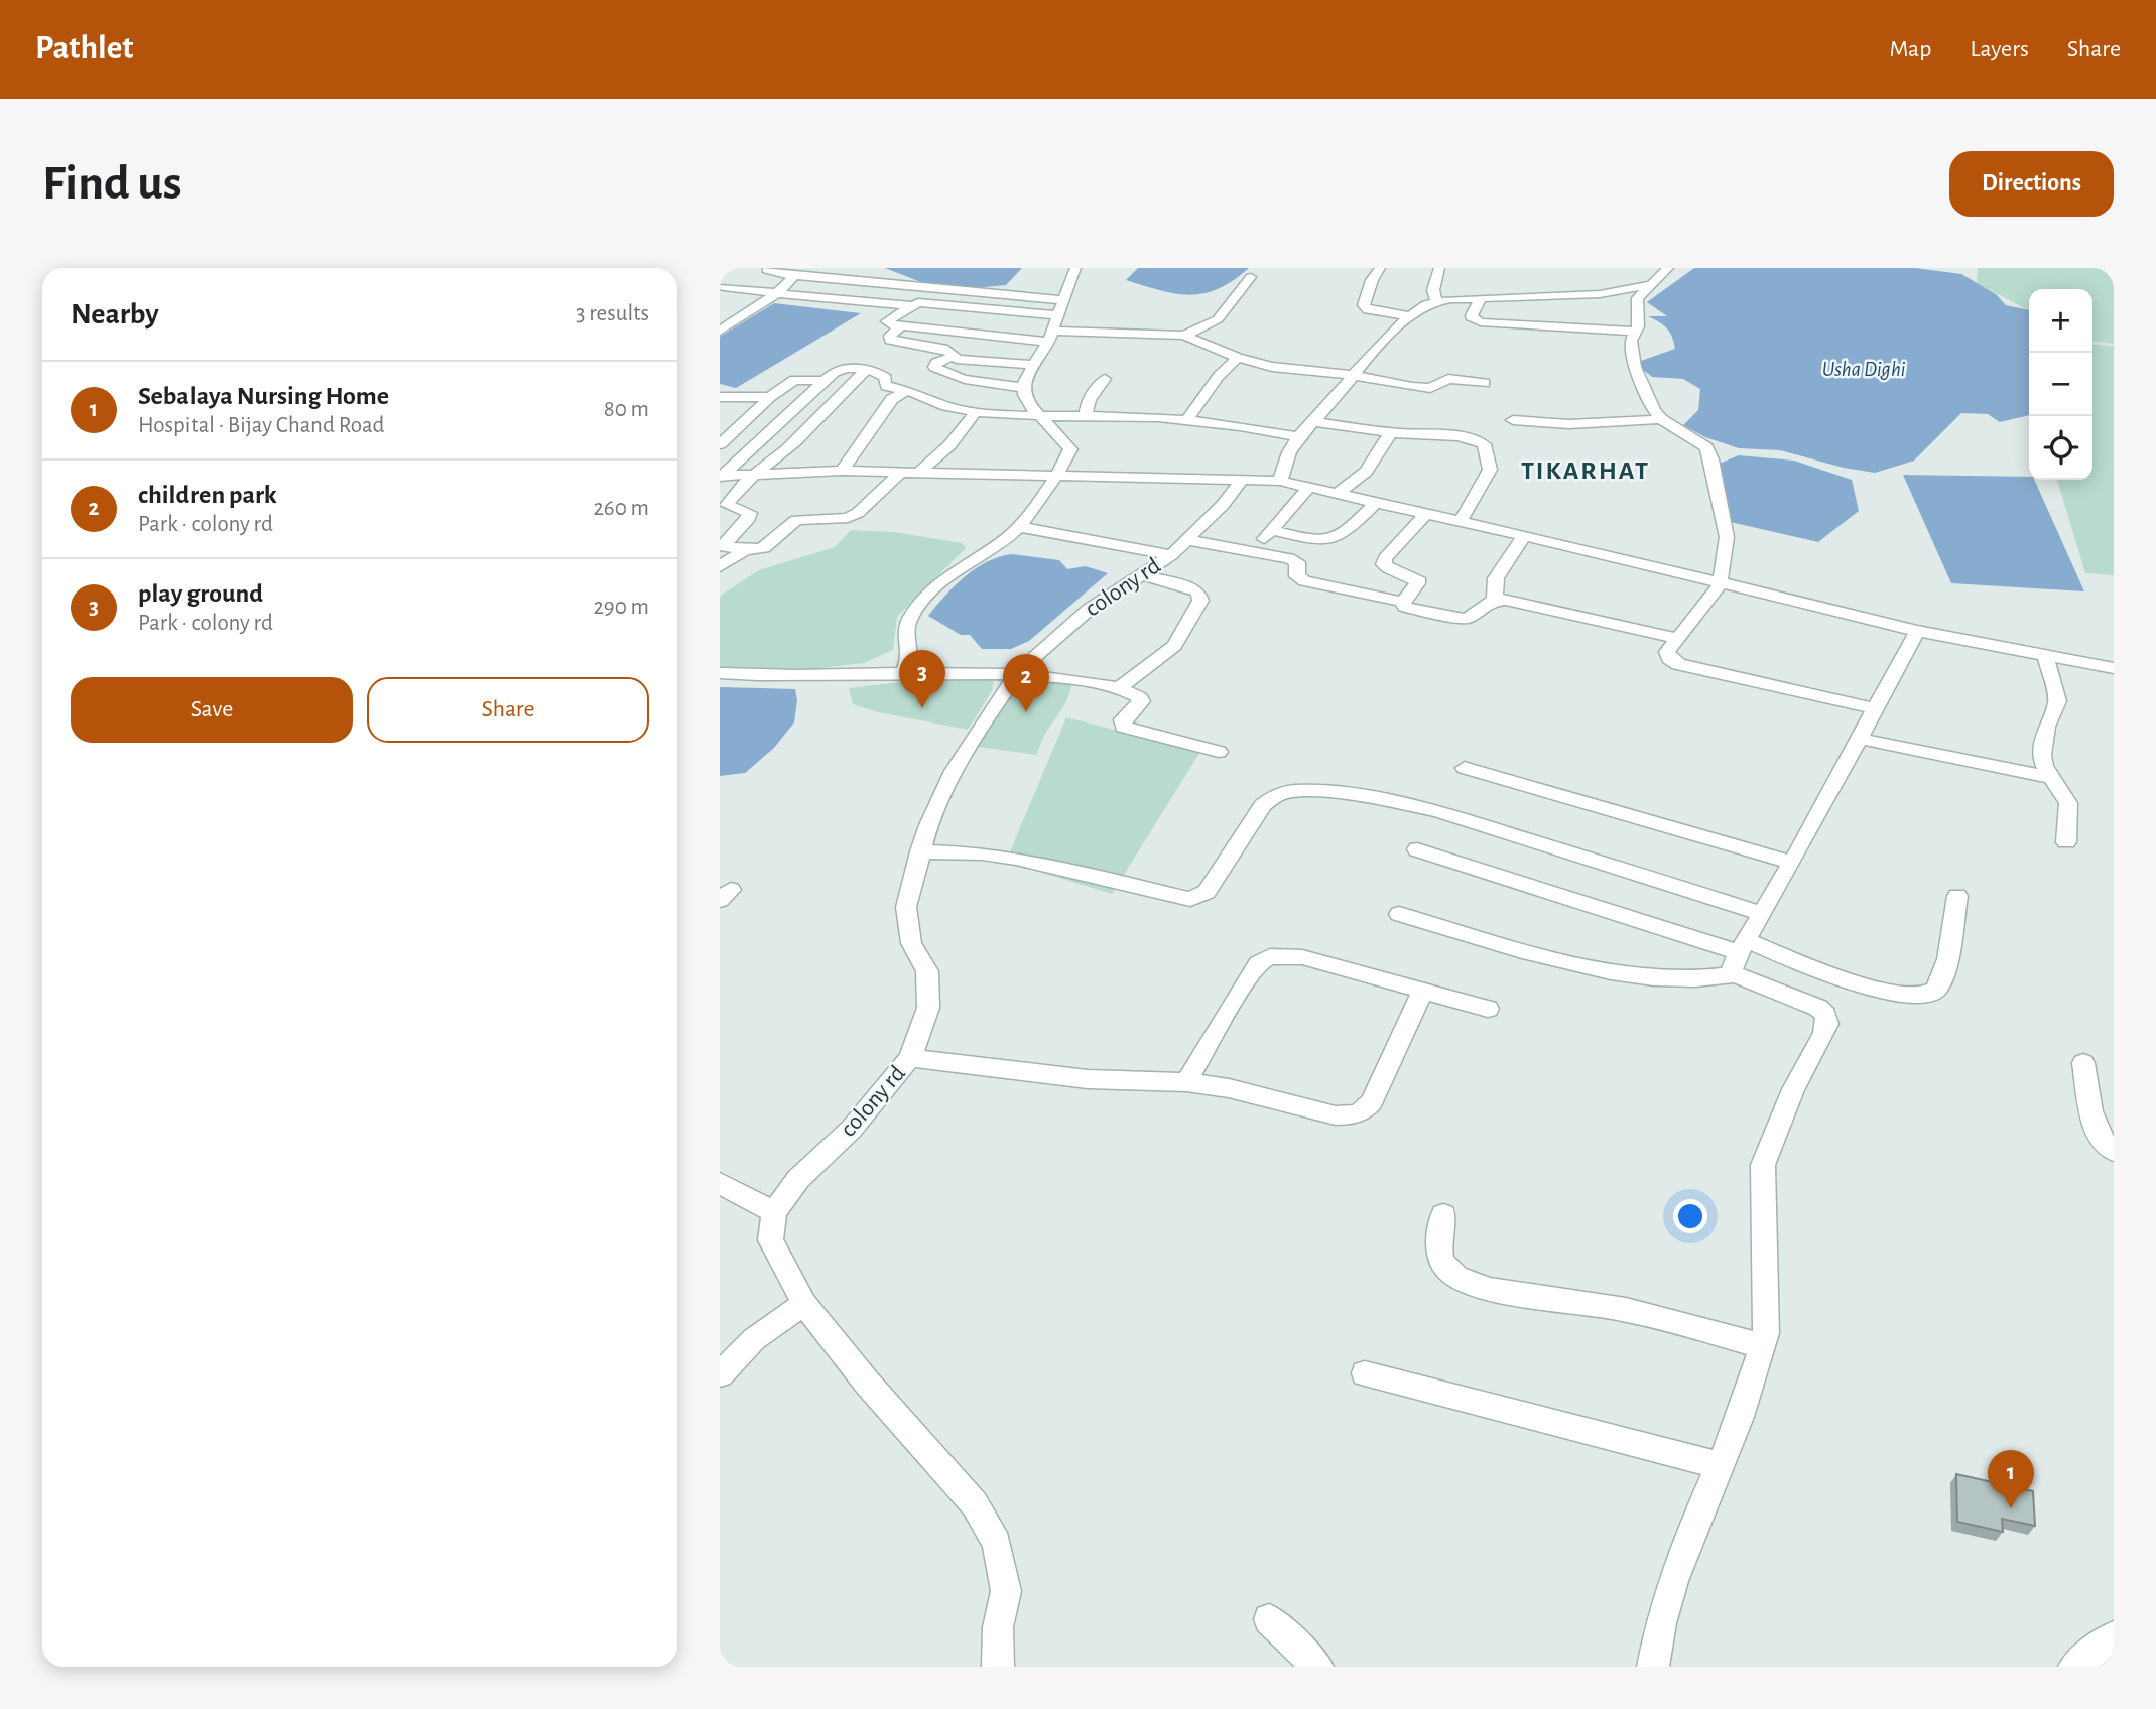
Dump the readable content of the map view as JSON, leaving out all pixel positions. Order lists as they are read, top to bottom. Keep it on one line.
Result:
{"streets":{"street":["colony rd"]},"districts":["TIKARHAT"],"water":["Usha Dighi"],"page":{"header":"Pathlet","nav":["Map","Layers","Share"],"buttons":["Directions",["Save","Share"]],"title":"Find us","heading":["Nearby","3 results"],"map_buttons":["+","−"],"list":[{"mark":"1","name":"Sebalaya Nursing Home","note":"Hospital · Bijay Chand Road","value":"80 m"},{"mark":"2","name":"children park","note":"Park · colony rd","value":"260 m"},{"mark":"3","name":"play ground","note":"Park · colony rd","value":"290 m"}],"pins":["3","2","1"]}}
